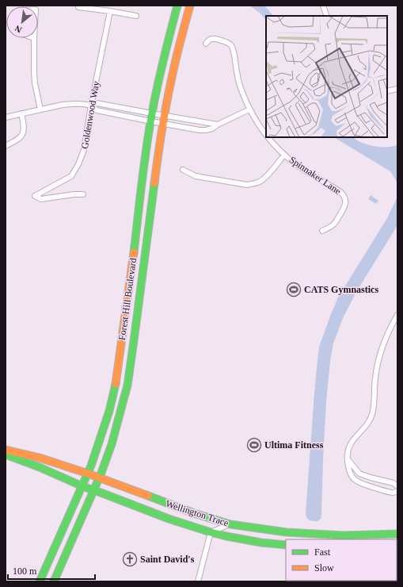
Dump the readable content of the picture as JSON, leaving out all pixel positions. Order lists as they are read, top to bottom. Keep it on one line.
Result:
{"streets":{"main road":["Forest Hill Boulevard","Wellington Trace"],"street":["Goldenwood Way","Spinnaker Lane"]},"crossings":[["Forest Hill Boulevard","Wellington Trace"]],"places":{"sports":["CATS Gymnastics","Ultima Fitness"],"church":["Saint David's"]},"legend":["Fast","Slow"],"scale_bar":"100 m","north":"bottom left"}
